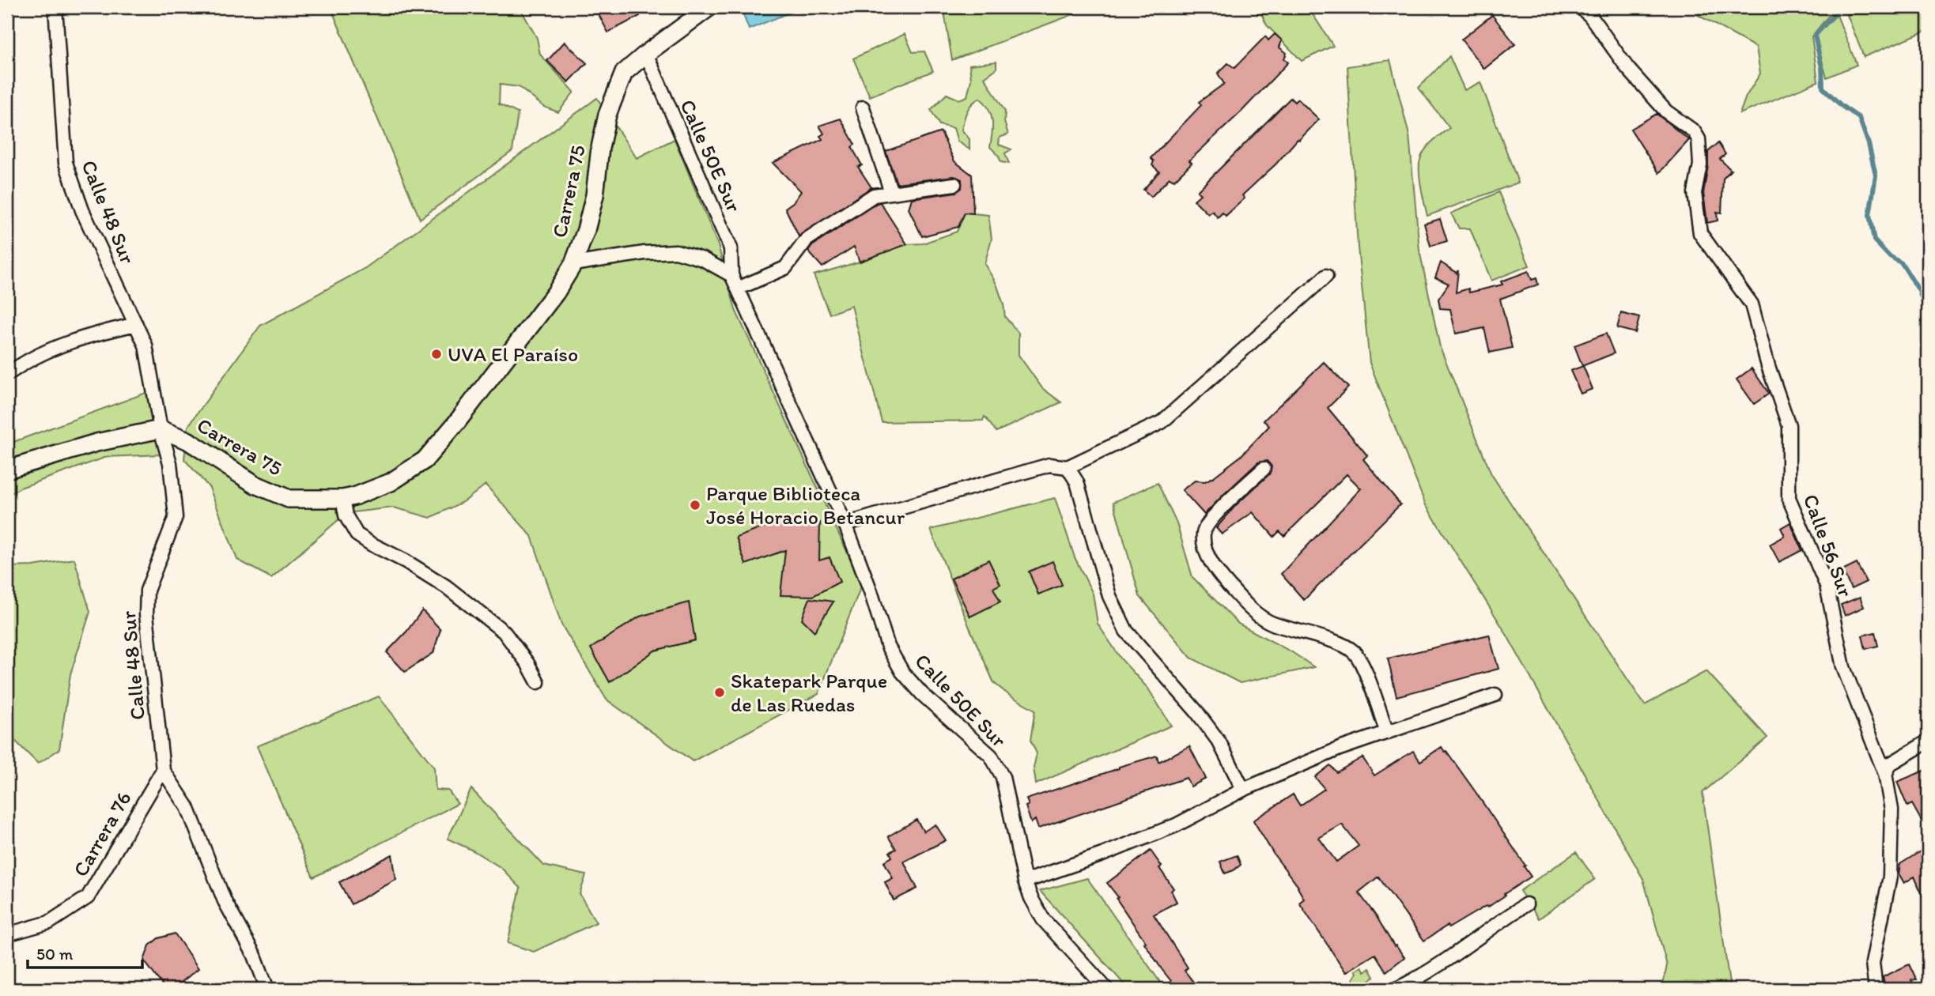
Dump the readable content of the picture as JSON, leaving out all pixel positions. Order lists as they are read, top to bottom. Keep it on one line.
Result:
{"streets":{"street":["Calle 50E Sur","Carrera 75","Calle 48 Sur","Calle 56 Sur","Carrera 76"]},"crossings":[["Calle 50E Sur","Carrera 75"],["Carrera 75","Calle 48 Sur"],["Calle 48 Sur","Carrera 76"]],"places":["UVA El Paraíso","Parque Biblioteca José Horacio Betancur","Skatepark Parque de Las Ruedas"],"scale_bar":"50 m"}
